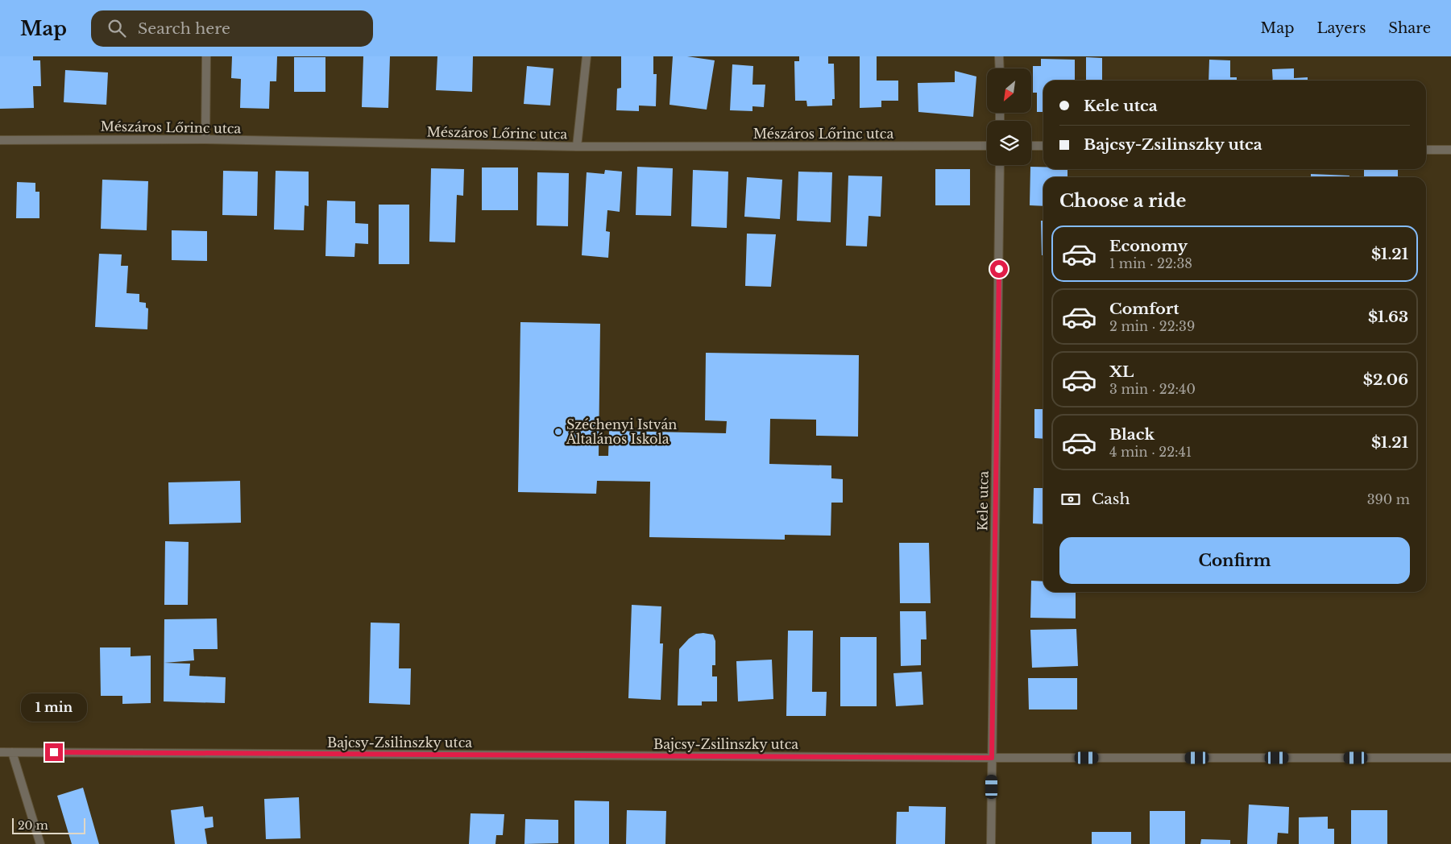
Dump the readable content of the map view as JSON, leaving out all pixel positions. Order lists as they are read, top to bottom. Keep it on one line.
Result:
{"streets":{"street":["Mészáros Lőrinc utca","Kele utca","Bajcsy-Zsilinszky utca"]},"crossings":[["Kele utca","Bajcsy-Zsilinszky utca"]],"places":["Széchenyi István Általános Iskola"],"scale_bar":"20 m","north":"bottom left","page":{"header":"Map","search":"Search here","nav":["Map","Layers","Share"],"banner":["Kele utca","Bajcsy-Zsilinszky utca"],"heading":"Choose a ride","list":[{"name":"Economy","note":"1 min · 22:38","value":"$1.21"},{"name":"Comfort","note":"2 min · 22:39","value":"$1.63"},{"name":"XL","note":"3 min · 22:40","value":"$2.06"},{"name":"Black","note":"4 min · 22:41","value":"$1.21"}],"pay":["Cash","390 m"],"buttons":"Confirm","bubble":"1 min","scale":"20 m"}}
